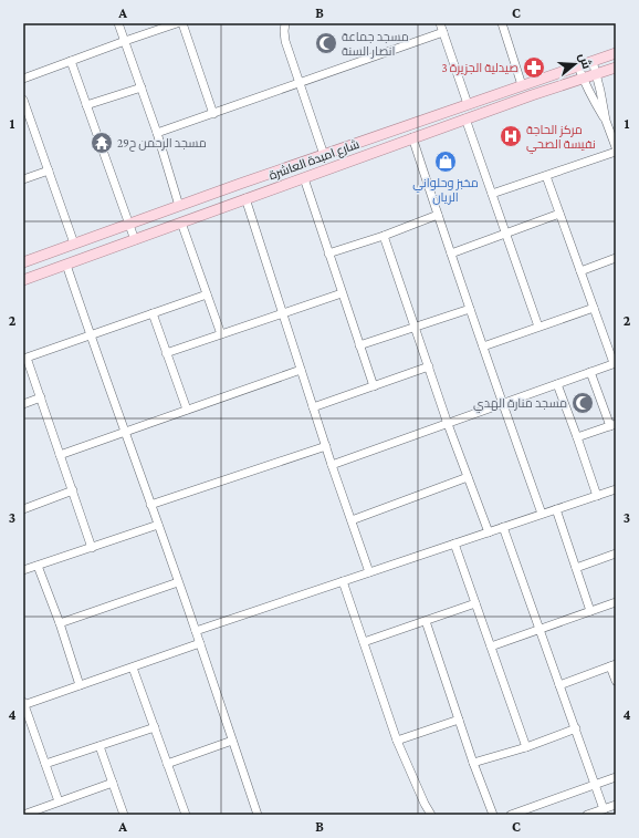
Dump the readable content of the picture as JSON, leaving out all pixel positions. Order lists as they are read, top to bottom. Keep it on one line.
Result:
{"streets":{"main road":["شارع امبدة العاشرة"]},"places":{"mosque":["مسجد جماعة انصار السنة","مسجد منارة الهدي"],"pharmacy":["صيدلية الجزيرة 3"],"hospital":["مركز الحاجة نفيسة الصحي"],"temple":["مسجد الرحمن ح29"],"shop":["مخبز وحلواني الريان"]},"north":"right","grid":{"columns":["A","B","C"],"rows":["1","2","3","4"]}}
